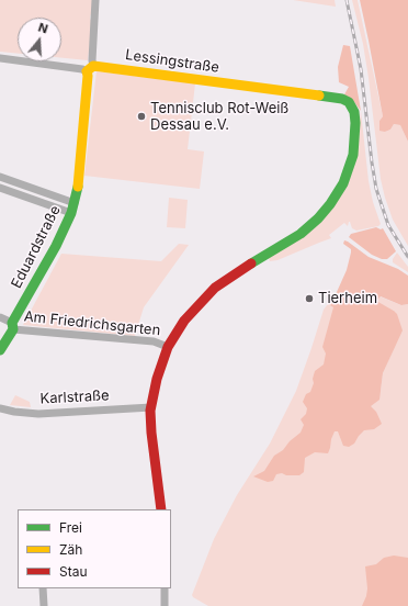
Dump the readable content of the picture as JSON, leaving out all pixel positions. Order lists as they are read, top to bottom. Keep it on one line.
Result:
{"streets":{"street":["Lessingstraße","Eduardstraße","Am Friedrichsgarten","Karlstraße"]},"crossings":[["Lessingstraße","Eduardstraße"],["Lessingstraße","Am Friedrichsgarten"],["Eduardstraße","Am Friedrichsgarten"],["Am Friedrichsgarten","Karlstraße"]],"places":["Tennisclub Rot-Weiß Dessau e.V.","Tierheim"],"legend":["Frei","Zäh","Stau"],"north":"top"}
